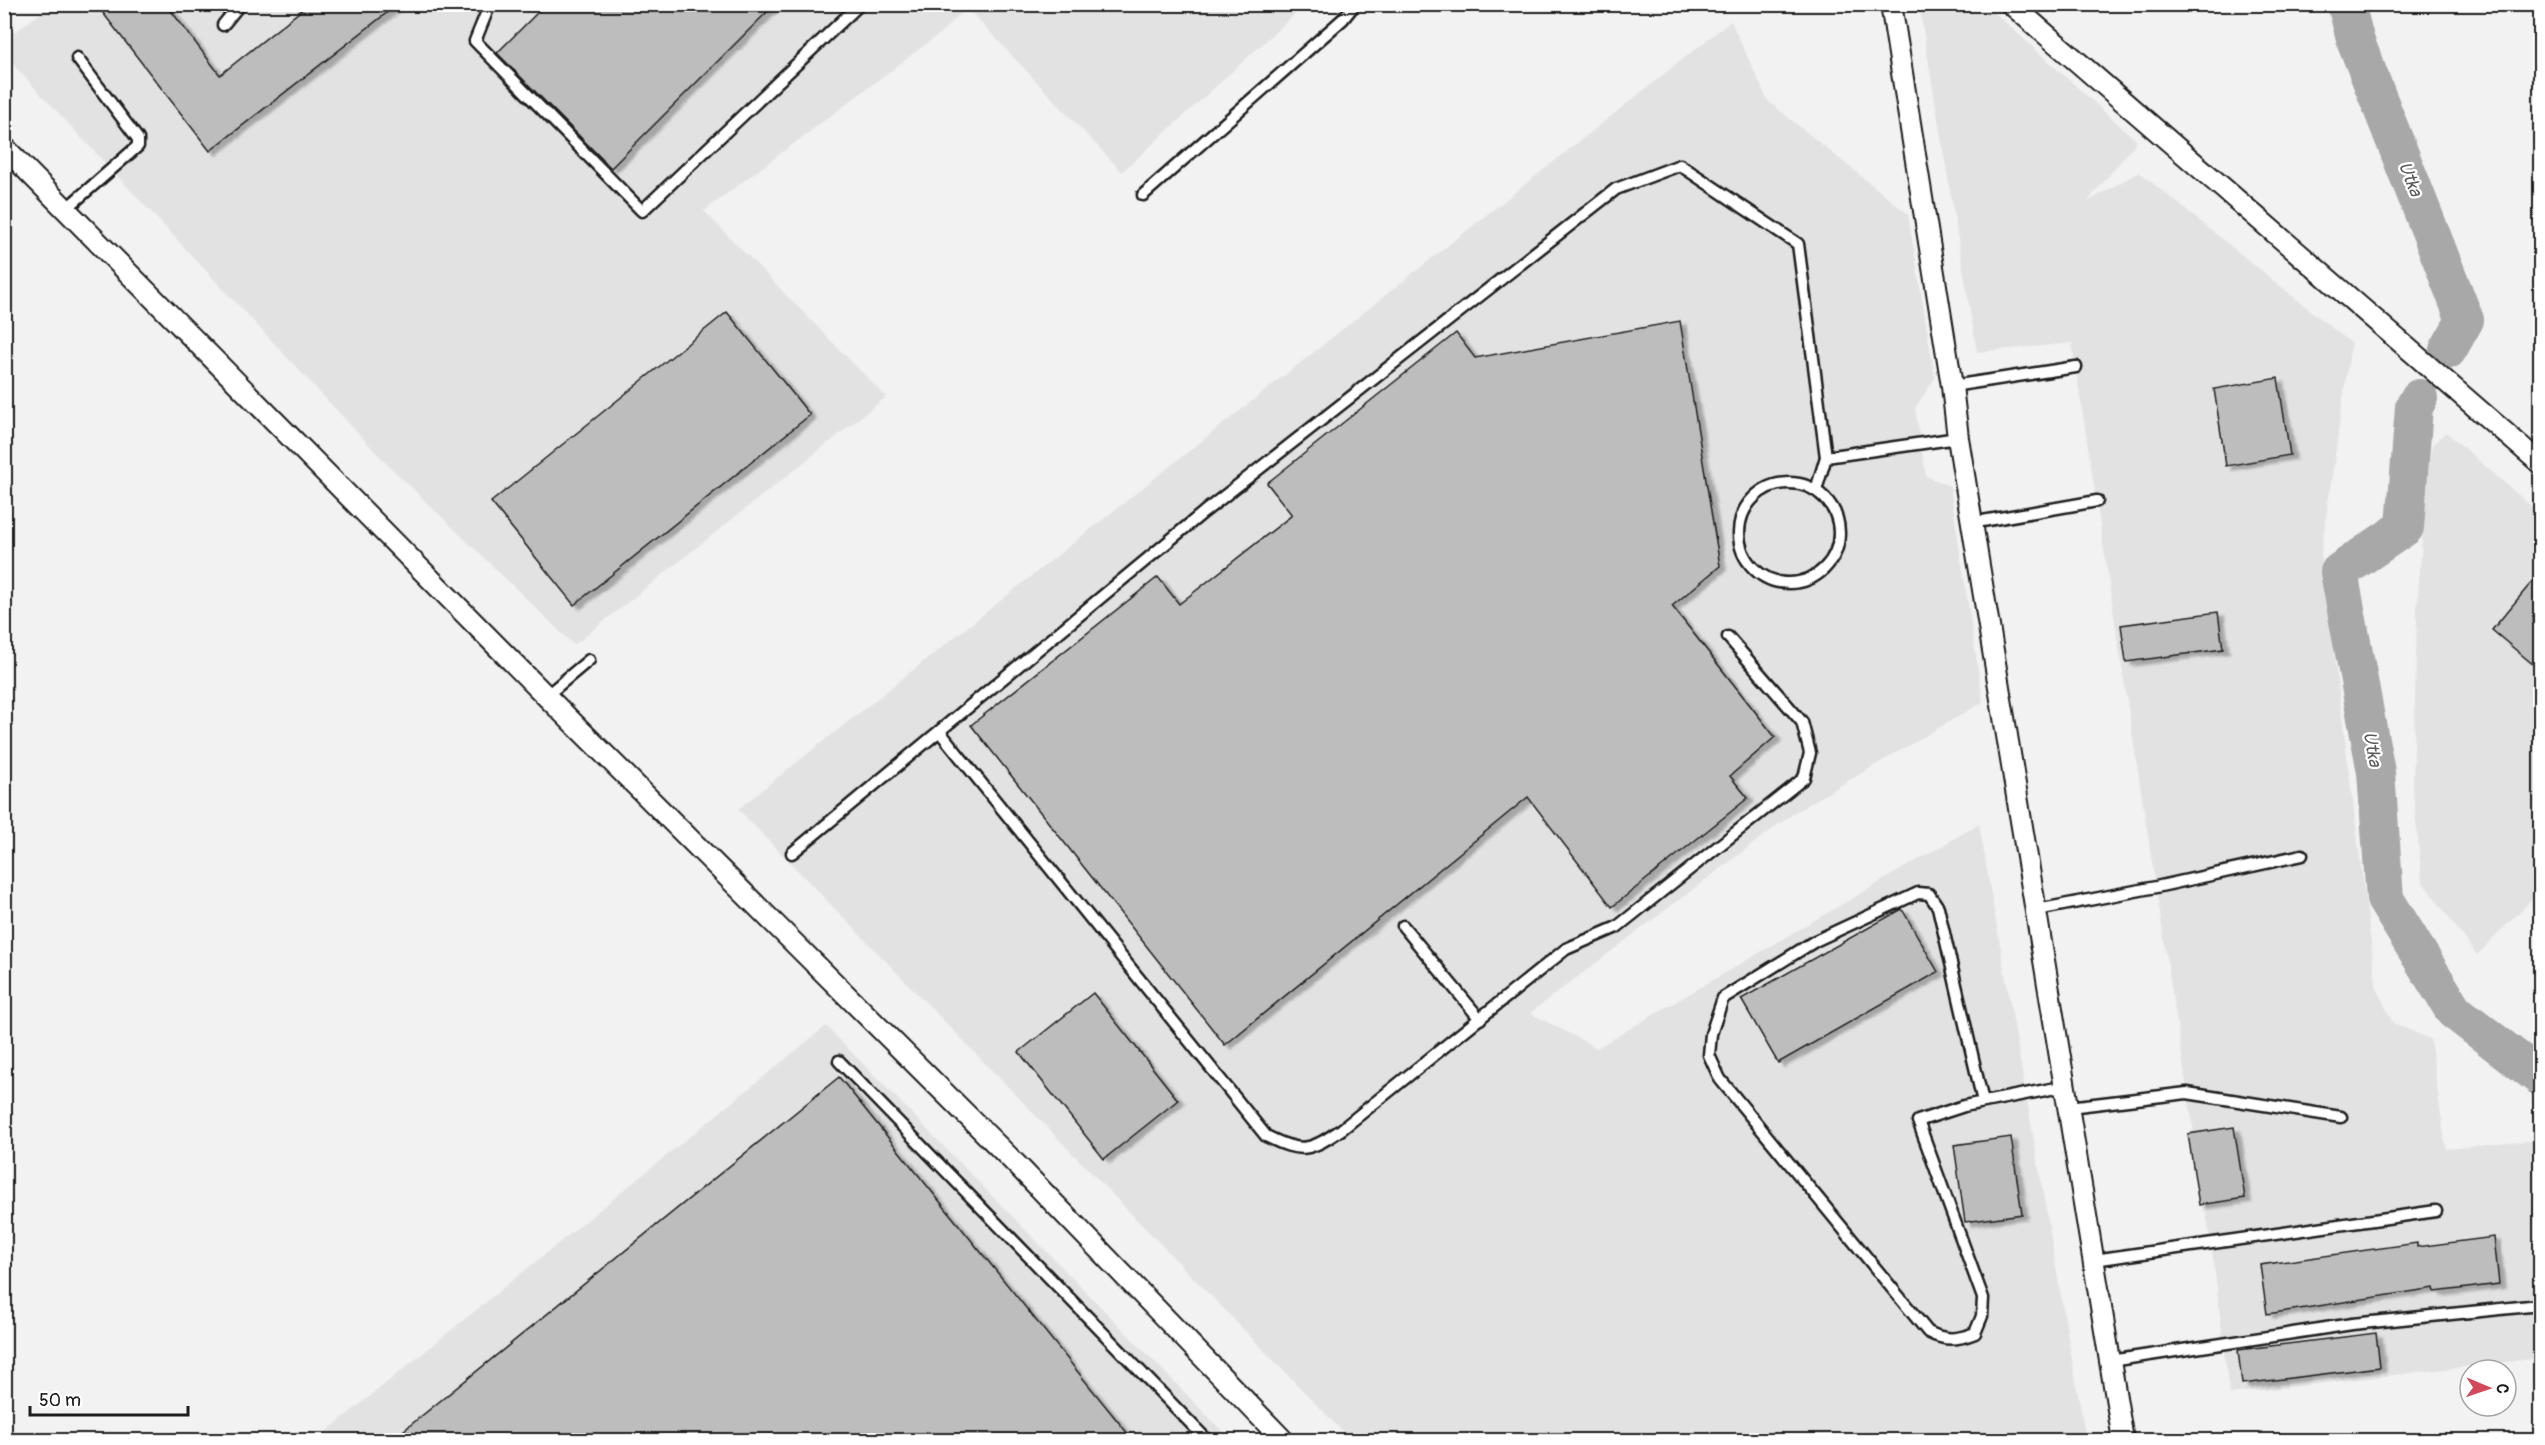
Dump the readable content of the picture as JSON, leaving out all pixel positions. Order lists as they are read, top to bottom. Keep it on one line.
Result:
{"water":["Utka"],"scale_bar":"50 m","north":"right"}
